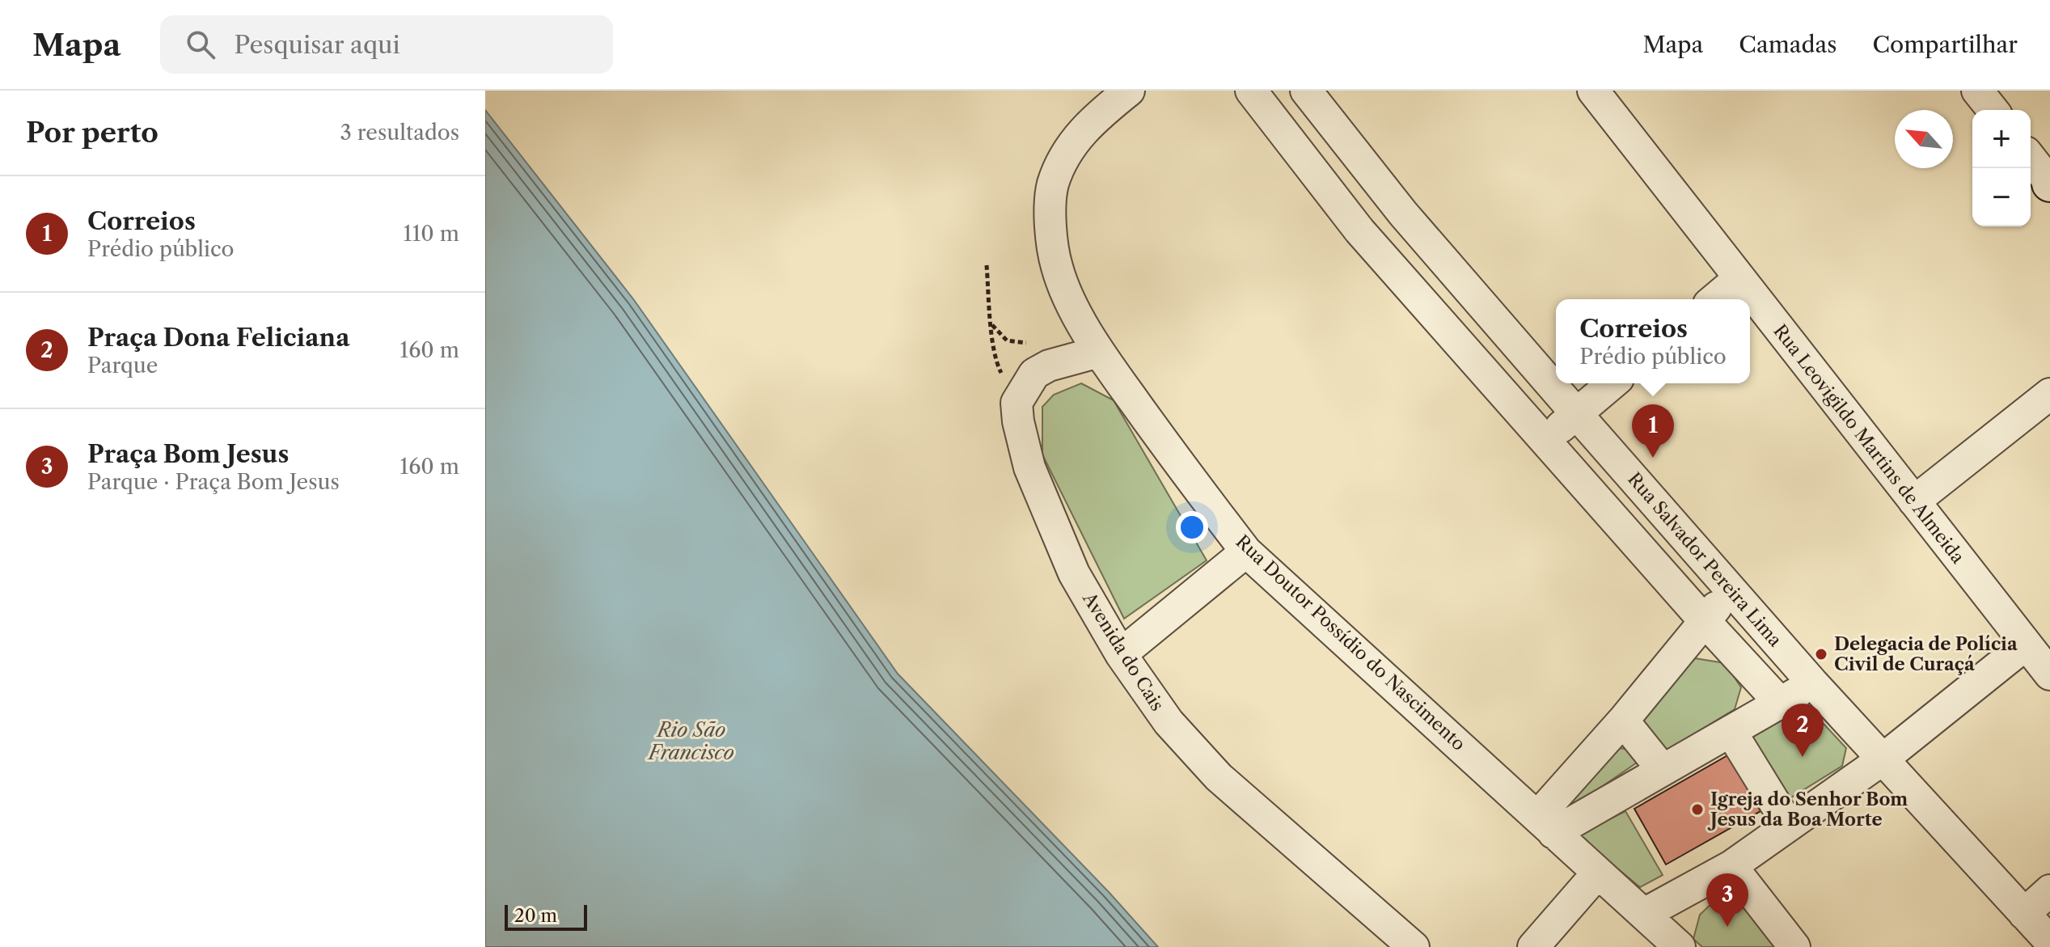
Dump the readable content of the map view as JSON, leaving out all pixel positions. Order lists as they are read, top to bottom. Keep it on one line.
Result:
{"streets":{"street":["Rua Leovigildo Martins de Almeida","Rua Salvador Pereira Lima","Rua Doutor Possídio do Nascimento","Avenida do Cais"]},"water":["Rio São Francisco"],"places":["Delegacia de Polícia Civil de Curaçá","Igreja do Senhor Bom Jesus da Boa Morte"],"scale_bar":"20 m","north":"top left","page":{"header":"Mapa","search":"Pesquisar aqui","nav":["Mapa","Camadas","Compartilhar"],"heading":["Por perto","3 resultados"],"map_buttons":["+","−"],"list":[{"mark":"1","name":"Correios","note":"Prédio público","value":"110 m"},{"mark":"2","name":"Praça Dona Feliciana","note":"Parque","value":"160 m"},{"mark":"3","name":"Praça Bom Jesus","note":"Parque · Praça Bom Jesus","value":"160 m"}],"popup":["Correios","Prédio público"],"pins":["1","2","3"],"scale":"20 m"}}
